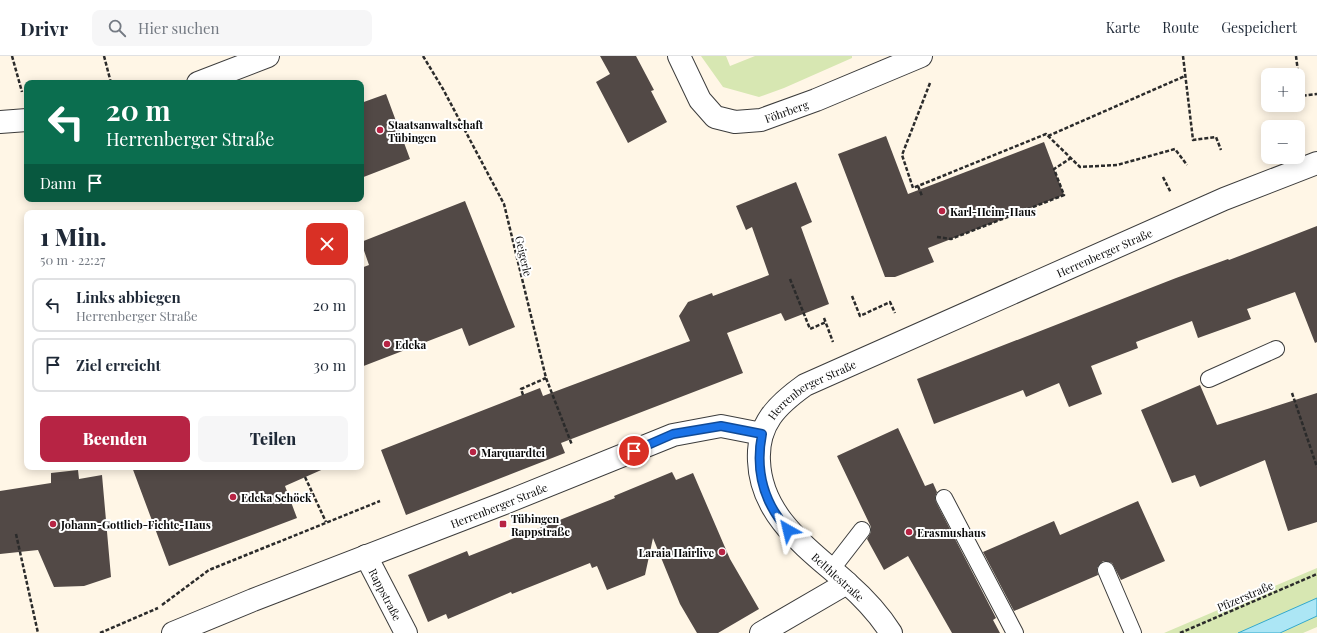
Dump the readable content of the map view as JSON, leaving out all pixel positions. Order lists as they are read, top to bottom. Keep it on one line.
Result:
{"streets":{"street":["Föhrberg","Herrenberger Straße","Belthlestraße","Rappstraße"],"path":["Geigerle","Pfizerstraße"]},"crossings":[["Herrenberger Straße","Geigerle"],["Herrenberger Straße","Belthlestraße"],["Herrenberger Straße","Rappstraße"]],"places":{"other":["Staatsanwaltschaft Tübingen","Karl-Heim-Haus","Edeka","Marquardtei","Edeka Schöck","Johann-Gottlieb-Fichte-Haus","Erasmushaus","Laraia Hairlive"],"transit":["Tübingen Rappstraße"]},"page":{"header":"Drivr","search":"Hier suchen","nav":["Karte","Route","Gespeichert"],"map_buttons":["+","−"],"turn":["20 m","Herrenberger Straße"],"then":"Dann","heading":["1 Min.","50 m · 22:27"],"list":[{"name":"Links abbiegen","note":"Herrenberger Straße","value":"20 m"},{"name":"Ziel erreicht","value":"30 m"}],"buttons":["Beenden","Teilen"]}}
